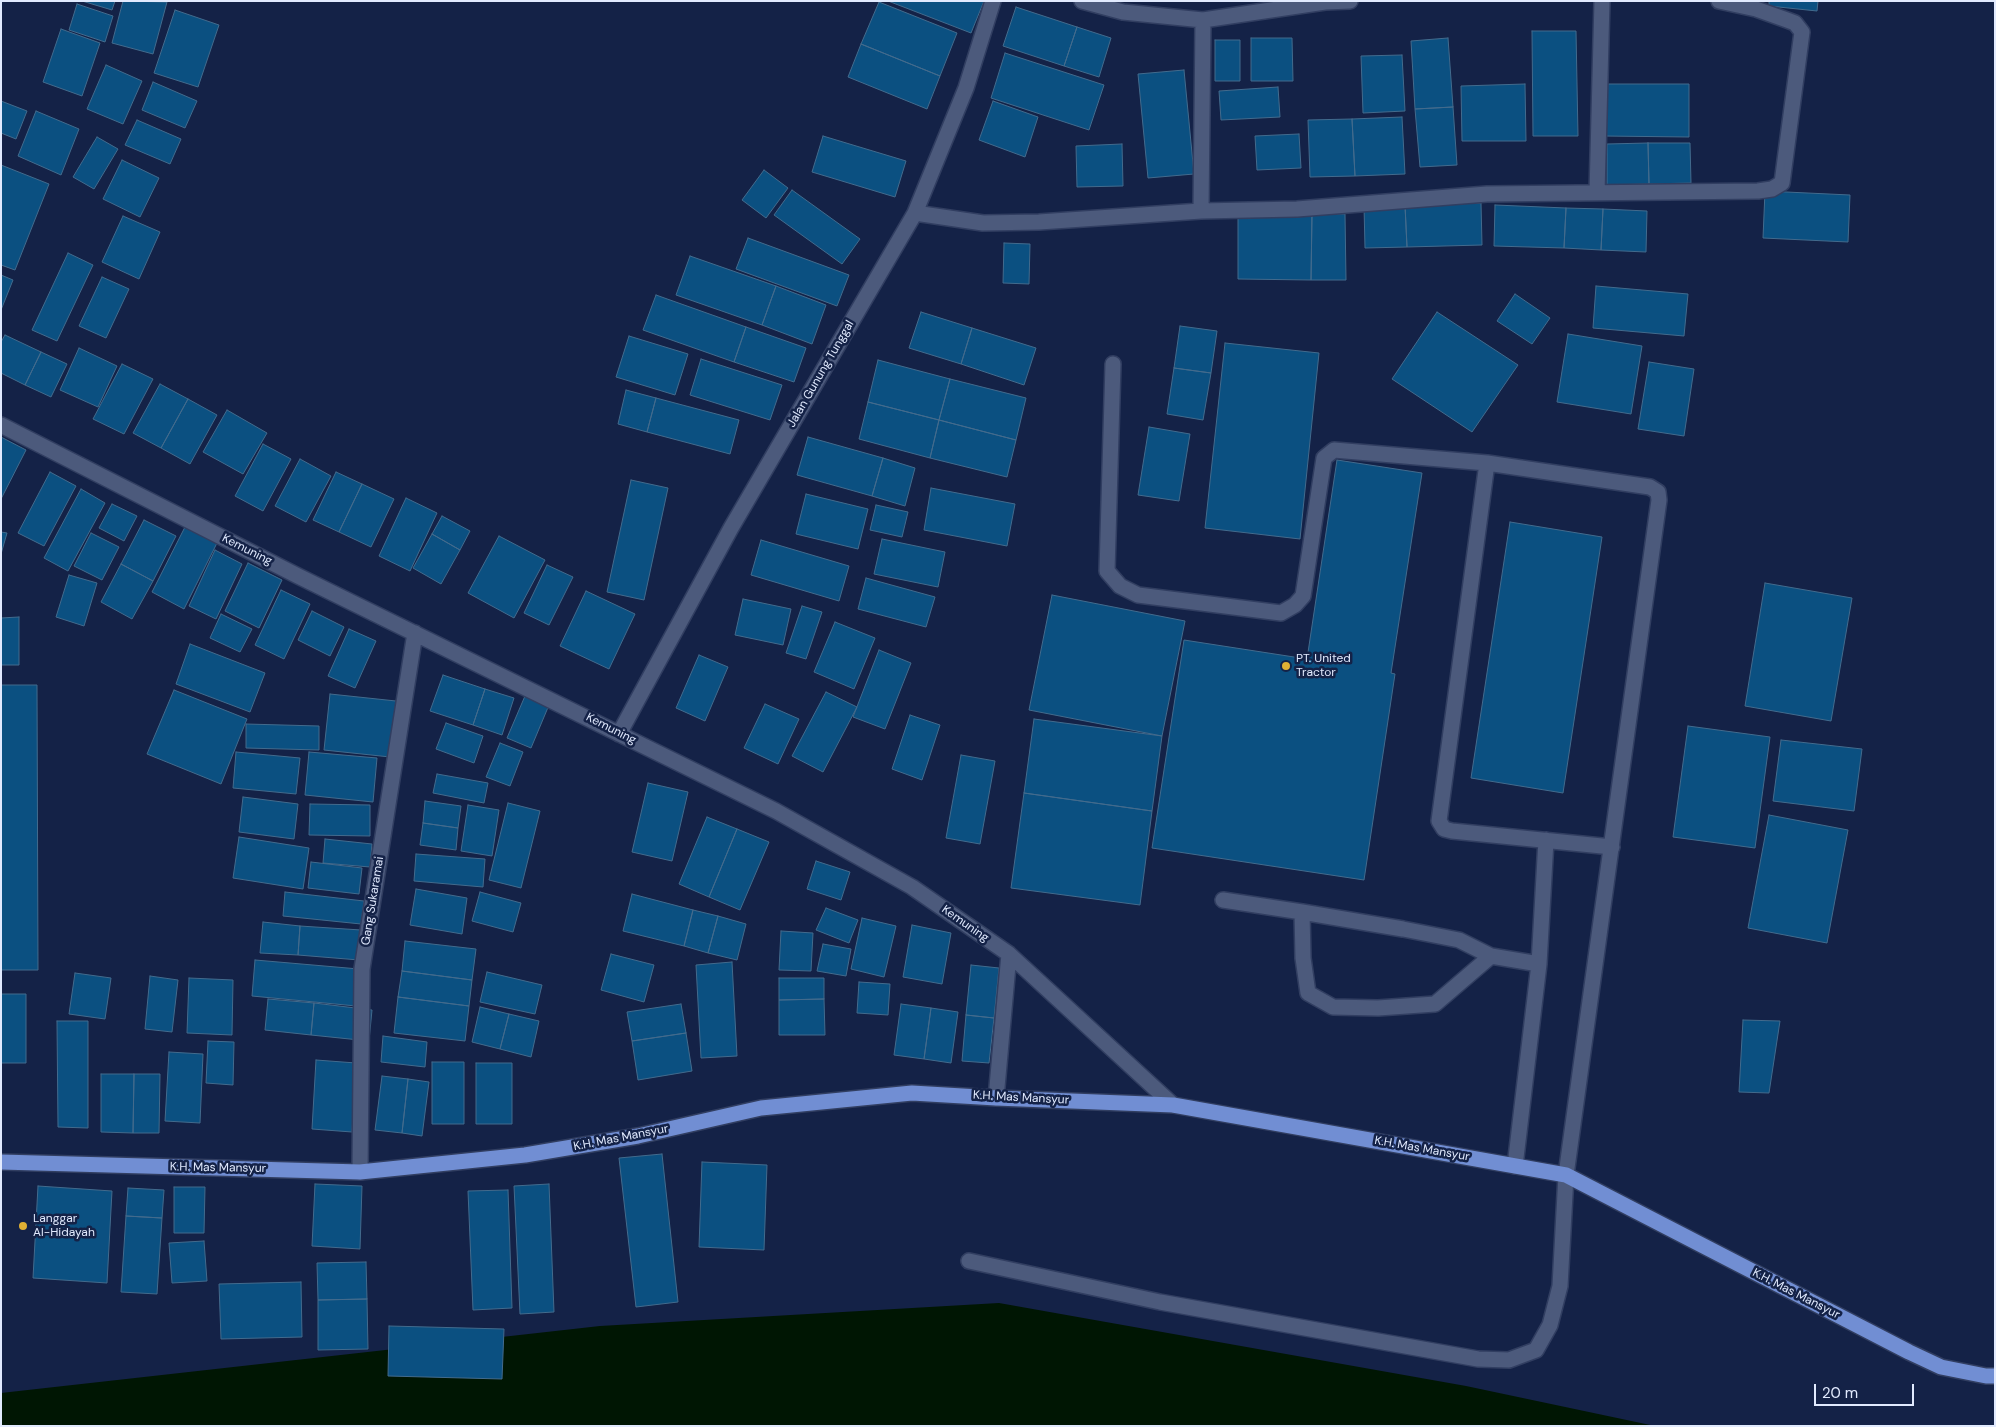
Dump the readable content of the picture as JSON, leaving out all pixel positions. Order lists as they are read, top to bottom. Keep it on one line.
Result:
{"streets":{"main road":["K.H. Mas Mansyur"],"street":["Jalan Gunung Tunggal","Kemuning","Gang Sukaramai"]},"crossings":[["Jalan Gunung Tunggal","Kemuning"],["Kemuning","Gang Sukaramai"],["Kemuning","K.H. Mas Mansyur"],["Gang Sukaramai","K.H. Mas Mansyur"]],"places":["PT. United Tractor","Langgar Al-Hidayah"],"scale_bar":"20 m"}
